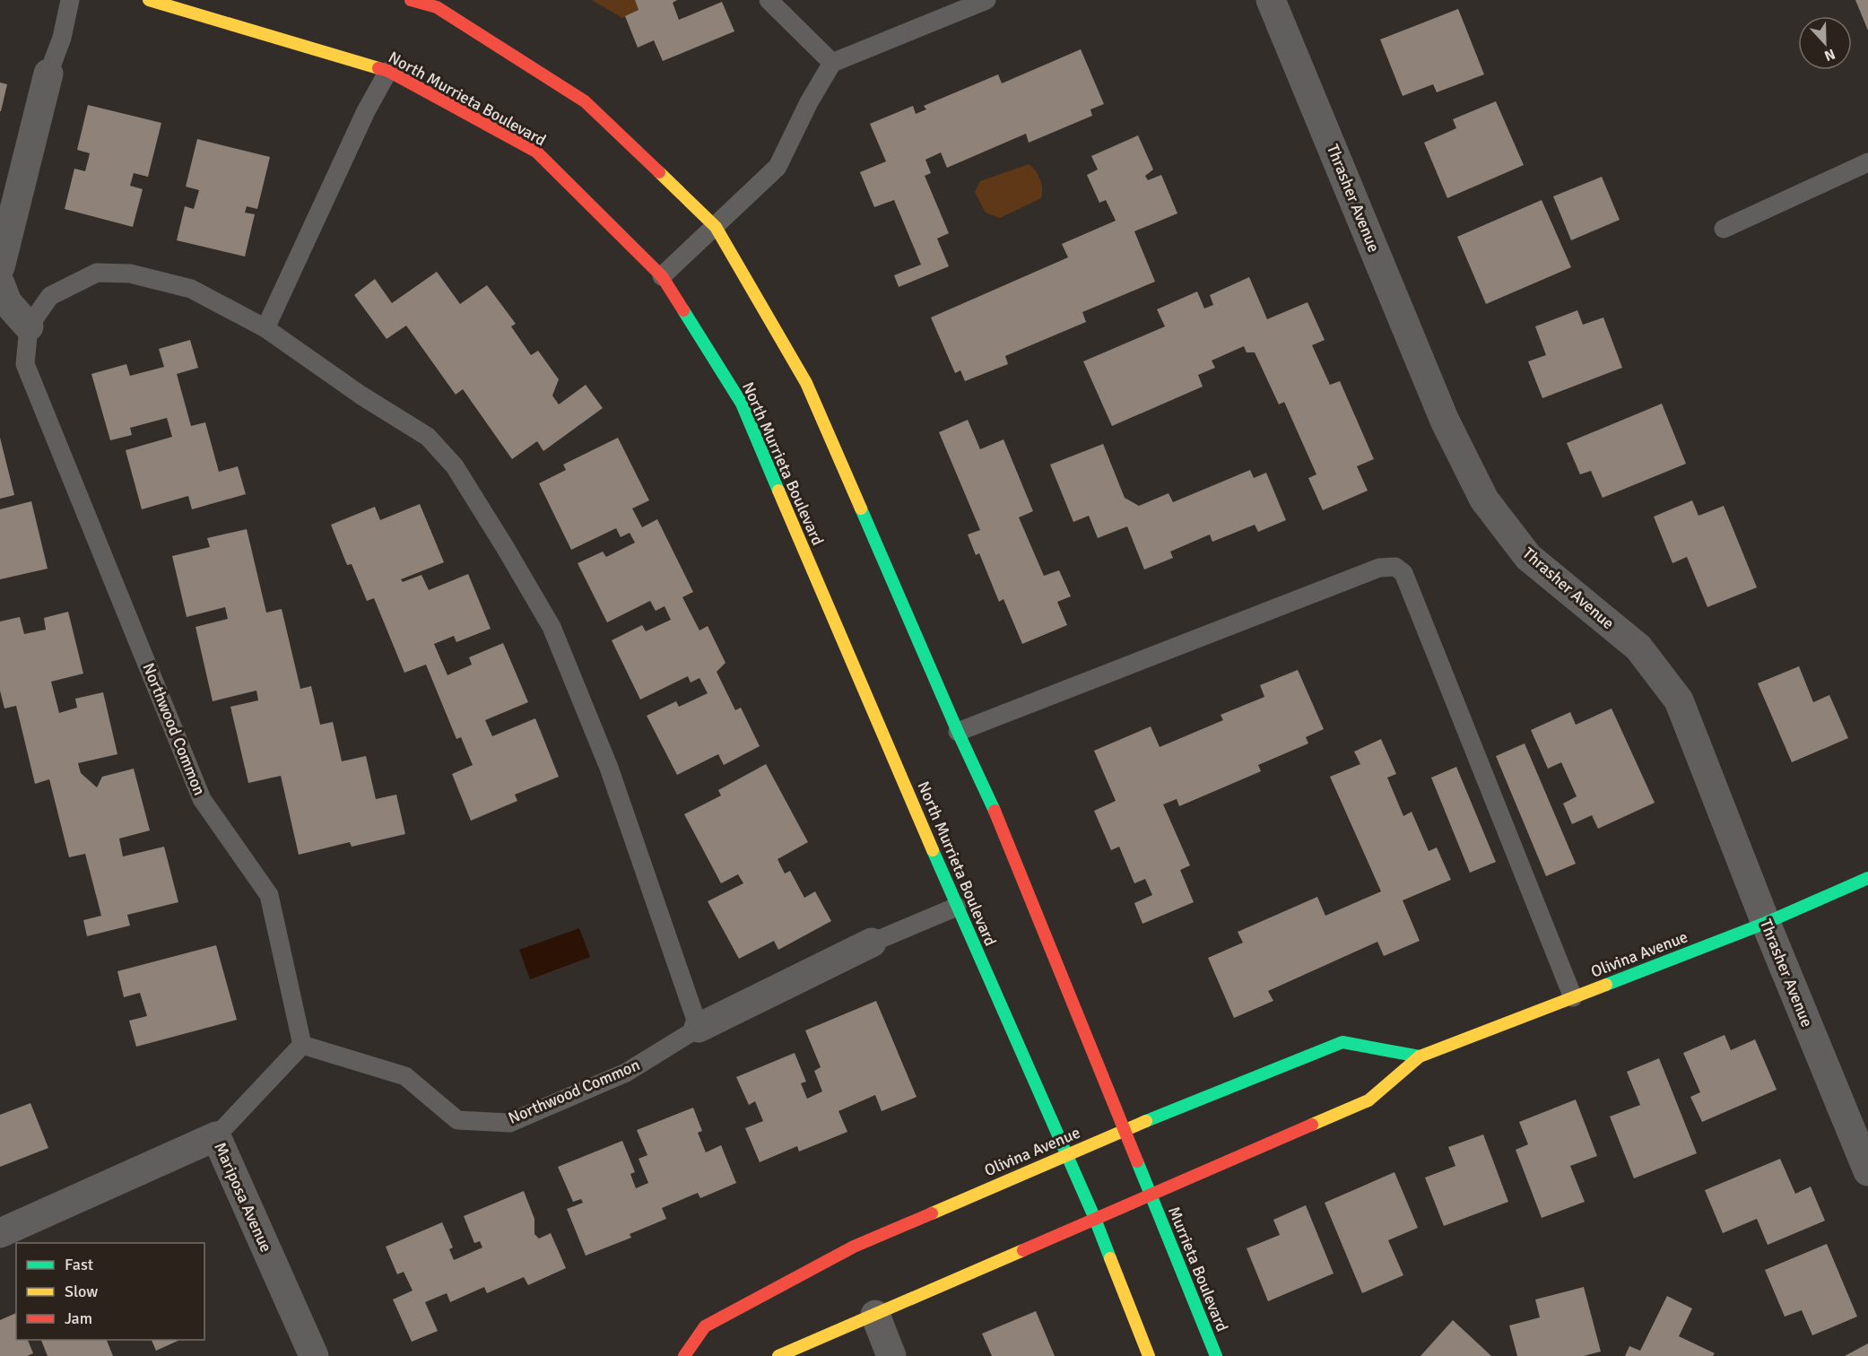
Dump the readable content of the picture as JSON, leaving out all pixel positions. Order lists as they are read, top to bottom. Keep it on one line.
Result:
{"streets":{"main road":["North Murrieta Boulevard","Olivina Avenue","Murrieta Boulevard"],"street":["Thrasher Avenue","Northwood Common","Mariposa Avenue"]},"crossings":[["North Murrieta Boulevard","Olivina Avenue"],["Thrasher Avenue","Olivina Avenue"],["Olivina Avenue","Murrieta Boulevard"]],"legend":["Fast","Slow","Jam"],"north":"bottom"}
